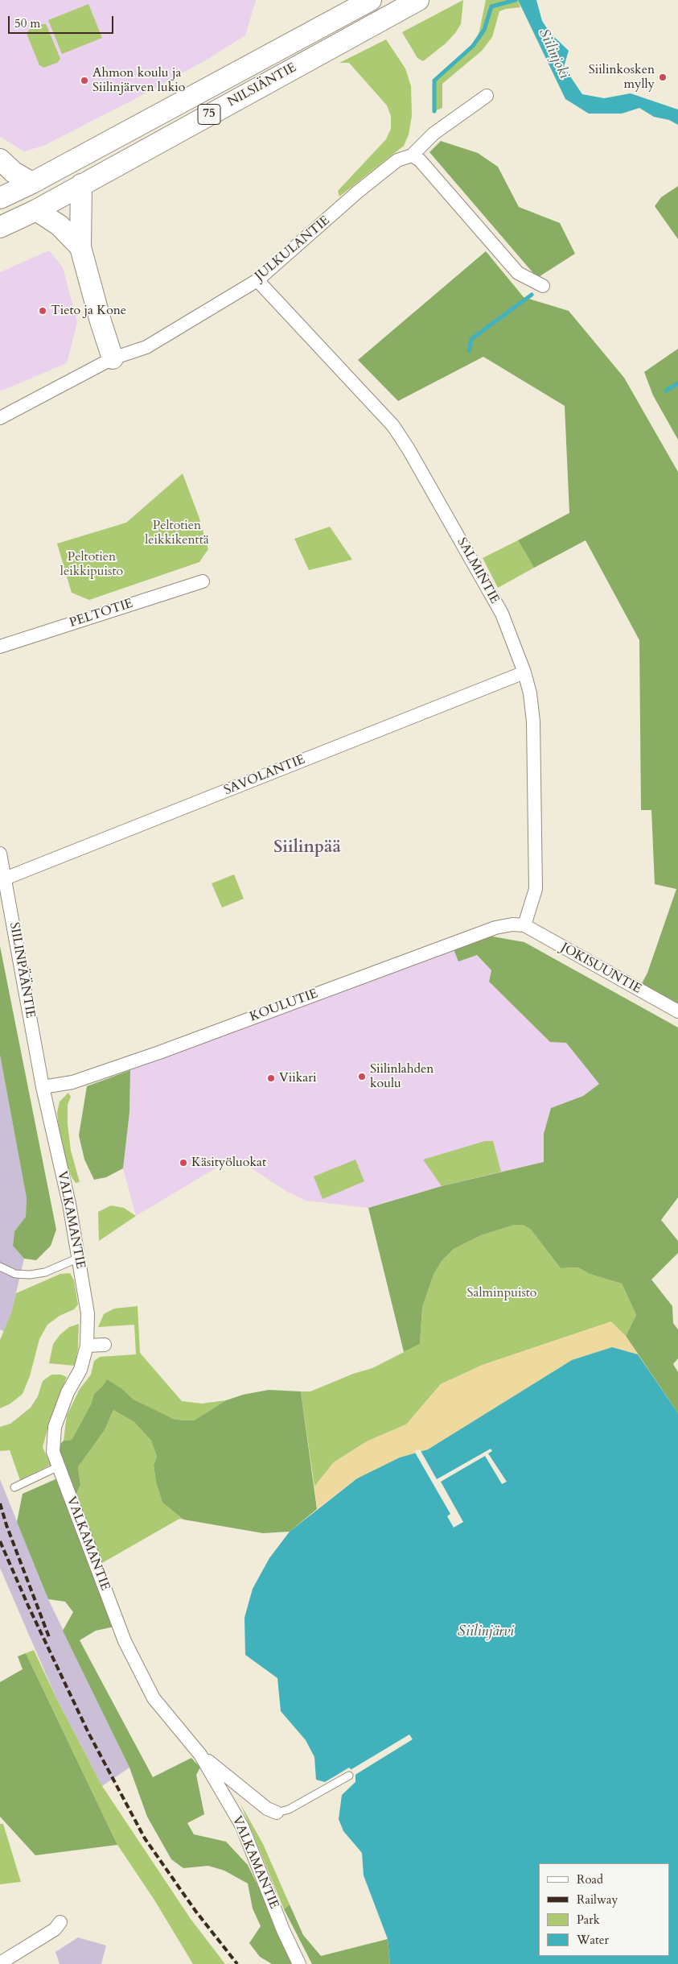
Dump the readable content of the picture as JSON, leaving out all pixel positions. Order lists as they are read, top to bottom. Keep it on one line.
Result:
{"streets":{"main road":["NILSIÄNTIE","75"],"street":["JULKULANTIE","SALMINTIE","PELTOTIE","SAVOLANTIE","JOKISUUNTIE","SIILINPÄÄNTIE","KOULUTIE","VALKAMANTIE"]},"crossings":[["JULKULANTIE","SALMINTIE"],["SALMINTIE","SAVOLANTIE"],["SALMINTIE","JOKISUUNTIE"],["SALMINTIE","KOULUTIE"],["SAVOLANTIE","SIILINPÄÄNTIE"],["JOKISUUNTIE","KOULUTIE"],["SIILINPÄÄNTIE","KOULUTIE"],["SIILINPÄÄNTIE","VALKAMANTIE"],["KOULUTIE","VALKAMANTIE"]],"districts":["Siilinpää"],"water":["Siilinjoki","Siilinjärvi"],"parks":["Peltotien leikkikenttä","Peltotien leikkipuisto","Salminpuisto"],"places":["Siilinkosken mylly","Ahmon koulu ja Siilinjärven lukio","Tieto ja Kone","Siilinlahden koulu","Viikari","Käsityöluokat"],"legend":["Road","Railway","Park","Water"],"scale_bar":"50 m"}
